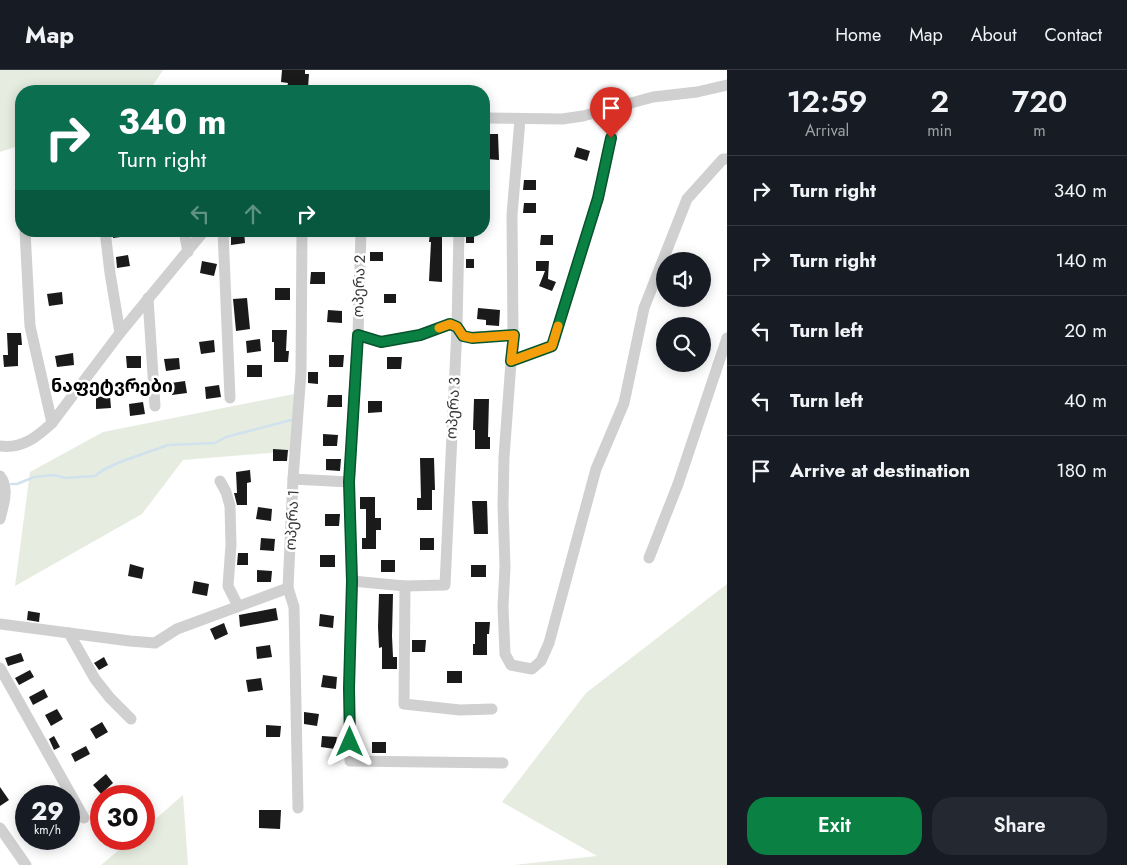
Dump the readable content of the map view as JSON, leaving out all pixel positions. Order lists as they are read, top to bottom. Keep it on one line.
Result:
{"streets":{"street":["ოპერა 2","ოპერა 3","ოპერა 1"]},"districts":["ნაფეტვრები"],"page":{"header":"Map","nav":["Home","Map","About","Contact"],"eta":["12:59","Arrival","2","min","720","m"],"turn":["340 m","Turn right"],"list":[{"name":"Turn right","value":"340 m"},{"name":"Turn right","value":"140 m"},{"name":"Turn left","value":"20 m"},{"name":"Turn left","value":"40 m"},{"name":"Arrive at destination","value":"180 m"}],"speed":"29 km/h","limit":"30","buttons":["Exit","Share"]}}
